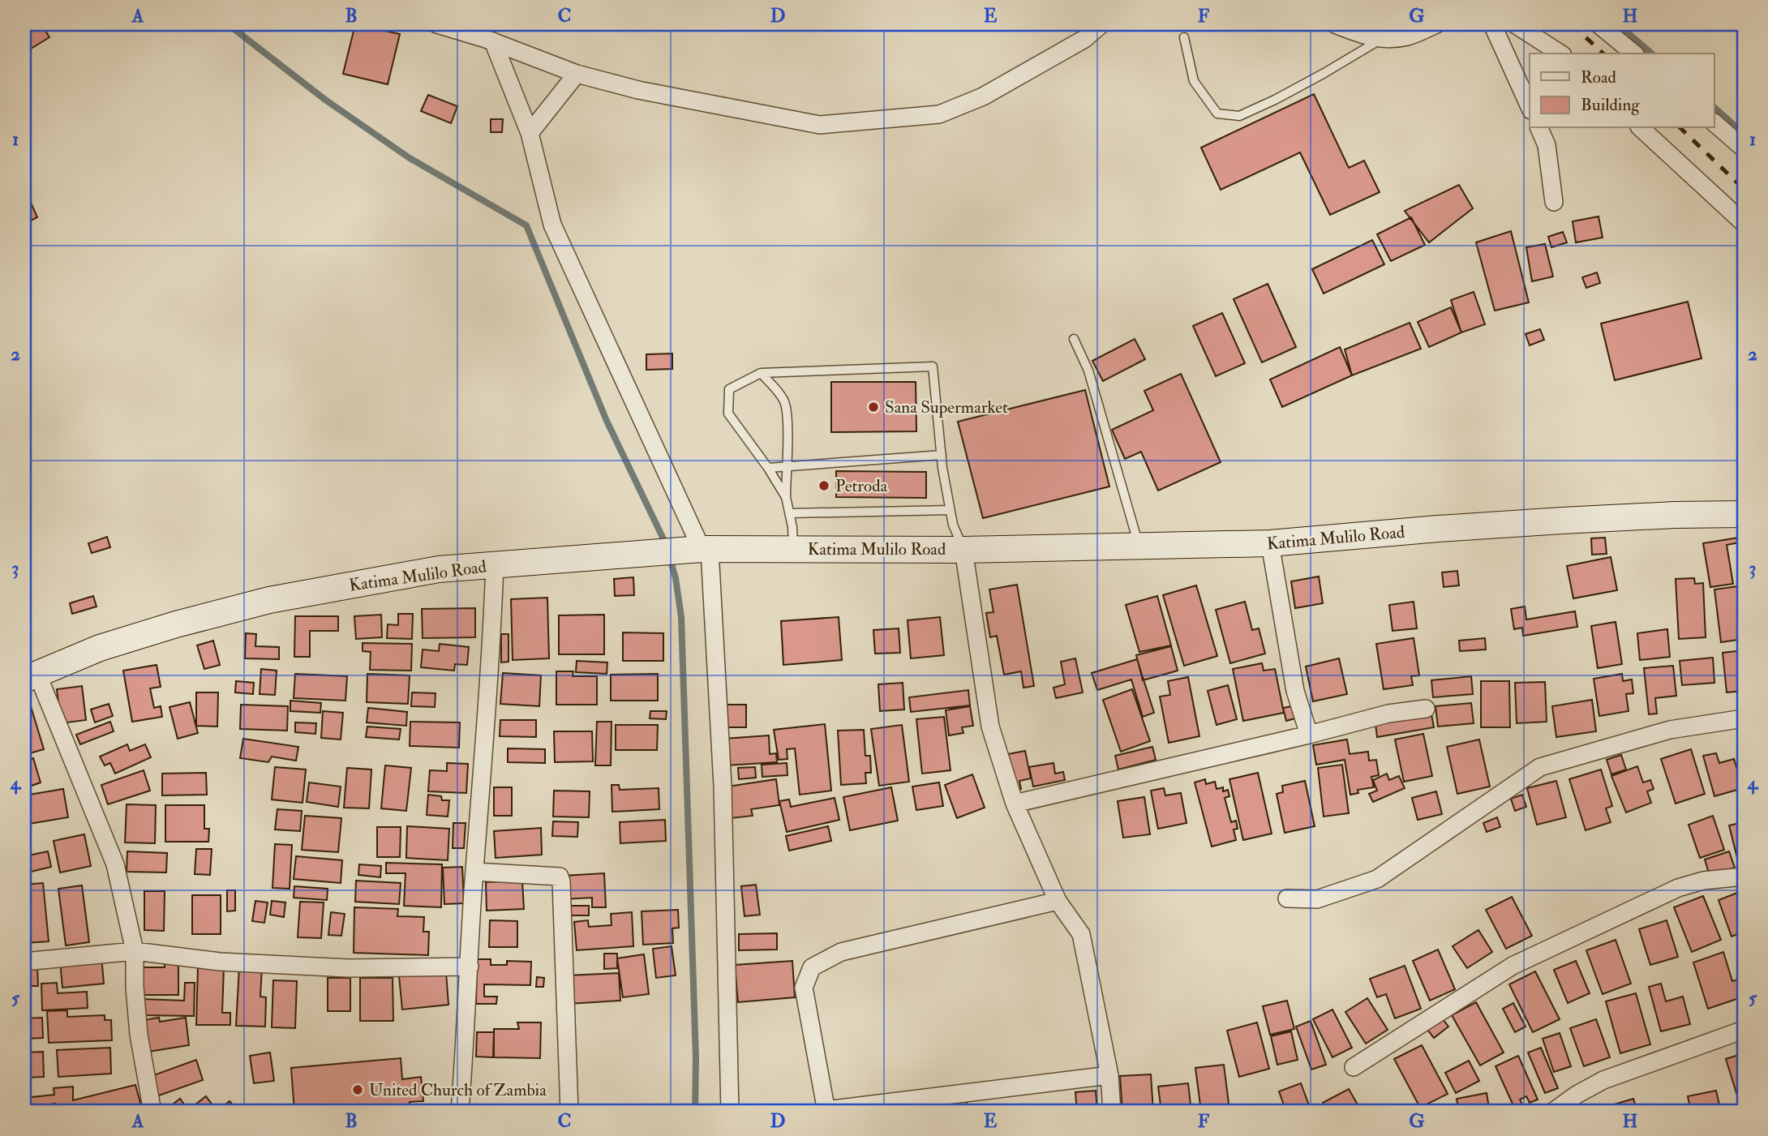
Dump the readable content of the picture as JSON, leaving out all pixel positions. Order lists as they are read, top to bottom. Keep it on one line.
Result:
{"streets":{"main road":["Katima Mulilo Road"]},"places":["Sana Supermarket","Petroda","United Church of Zambia"],"legend":["Road","Building"],"grid":{"columns":["A","B","C","D","E","F","G","H"],"rows":["1","2","3","4","5"]}}
